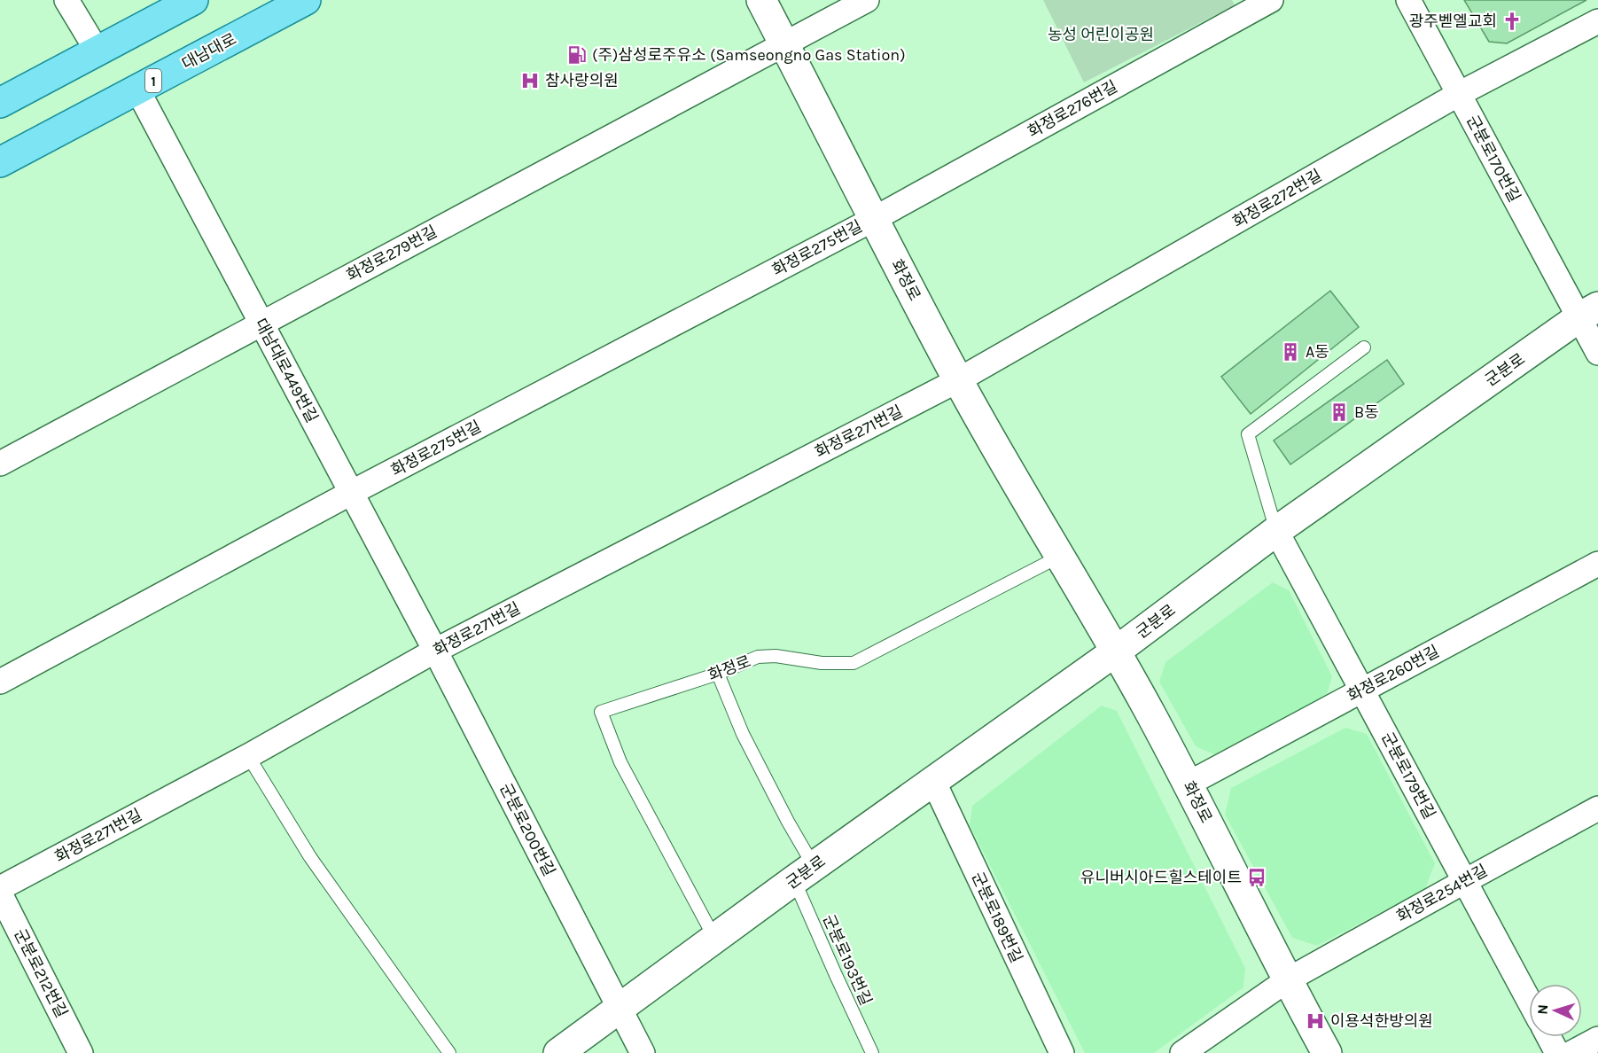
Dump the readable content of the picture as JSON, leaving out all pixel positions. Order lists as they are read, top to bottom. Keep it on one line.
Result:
{"streets":{"main road":["대남대로","1"],"street":["화정로276번길","군분로170번길","화정로272번길","화정로275번길","화정로279번길","화정로","군분로","대남대로449번길","화정로271번길","화정로260번길","군분로179번길","군분로200번길","화정로254번길","군분로189번길","군분로212번길"],"lane":["군분로193번길"]},"crossings":[["대남대로","대남대로449번길"],["화정로276번길","화정로275번길"],["화정로276번길","화정로"],["군분로170번길","화정로272번길"],["군분로170번길","군분로"],["화정로272번길","화정로"],["화정로272번길","화정로271번길"],["화정로275번길","화정로"],["화정로275번길","대남대로449번길"],["화정로279번길","화정로"],["화정로279번길","대남대로449번길"],["화정로","군분로"],["화정로","화정로271번길"],["화정로","화정로260번길"],["화정로","화정로254번길"],["화정로","군분로193번길"],["군분로","군분로179번길"],["군분로","군분로200번길"],["군분로","군분로189번길"],["군분로","군분로193번길"],["대남대로449번길","화정로271번길"],["대남대로449번길","군분로200번길"],["화정로271번길","군분로200번길"],["화정로260번길","군분로179번길"],["군분로179번길","화정로254번길"]],"parks":["농성 어린이공원"],"places":{"church":["광주벧엘교회"],"fuel station":["(주)삼성로주유소 (Samseongno Gas Station)"],"hospital":["참사랑의원","이용석한방의원"],"building":["A동","B동"],"bus stop":["유니버시아드힐스테이트"]},"north":"left"}
